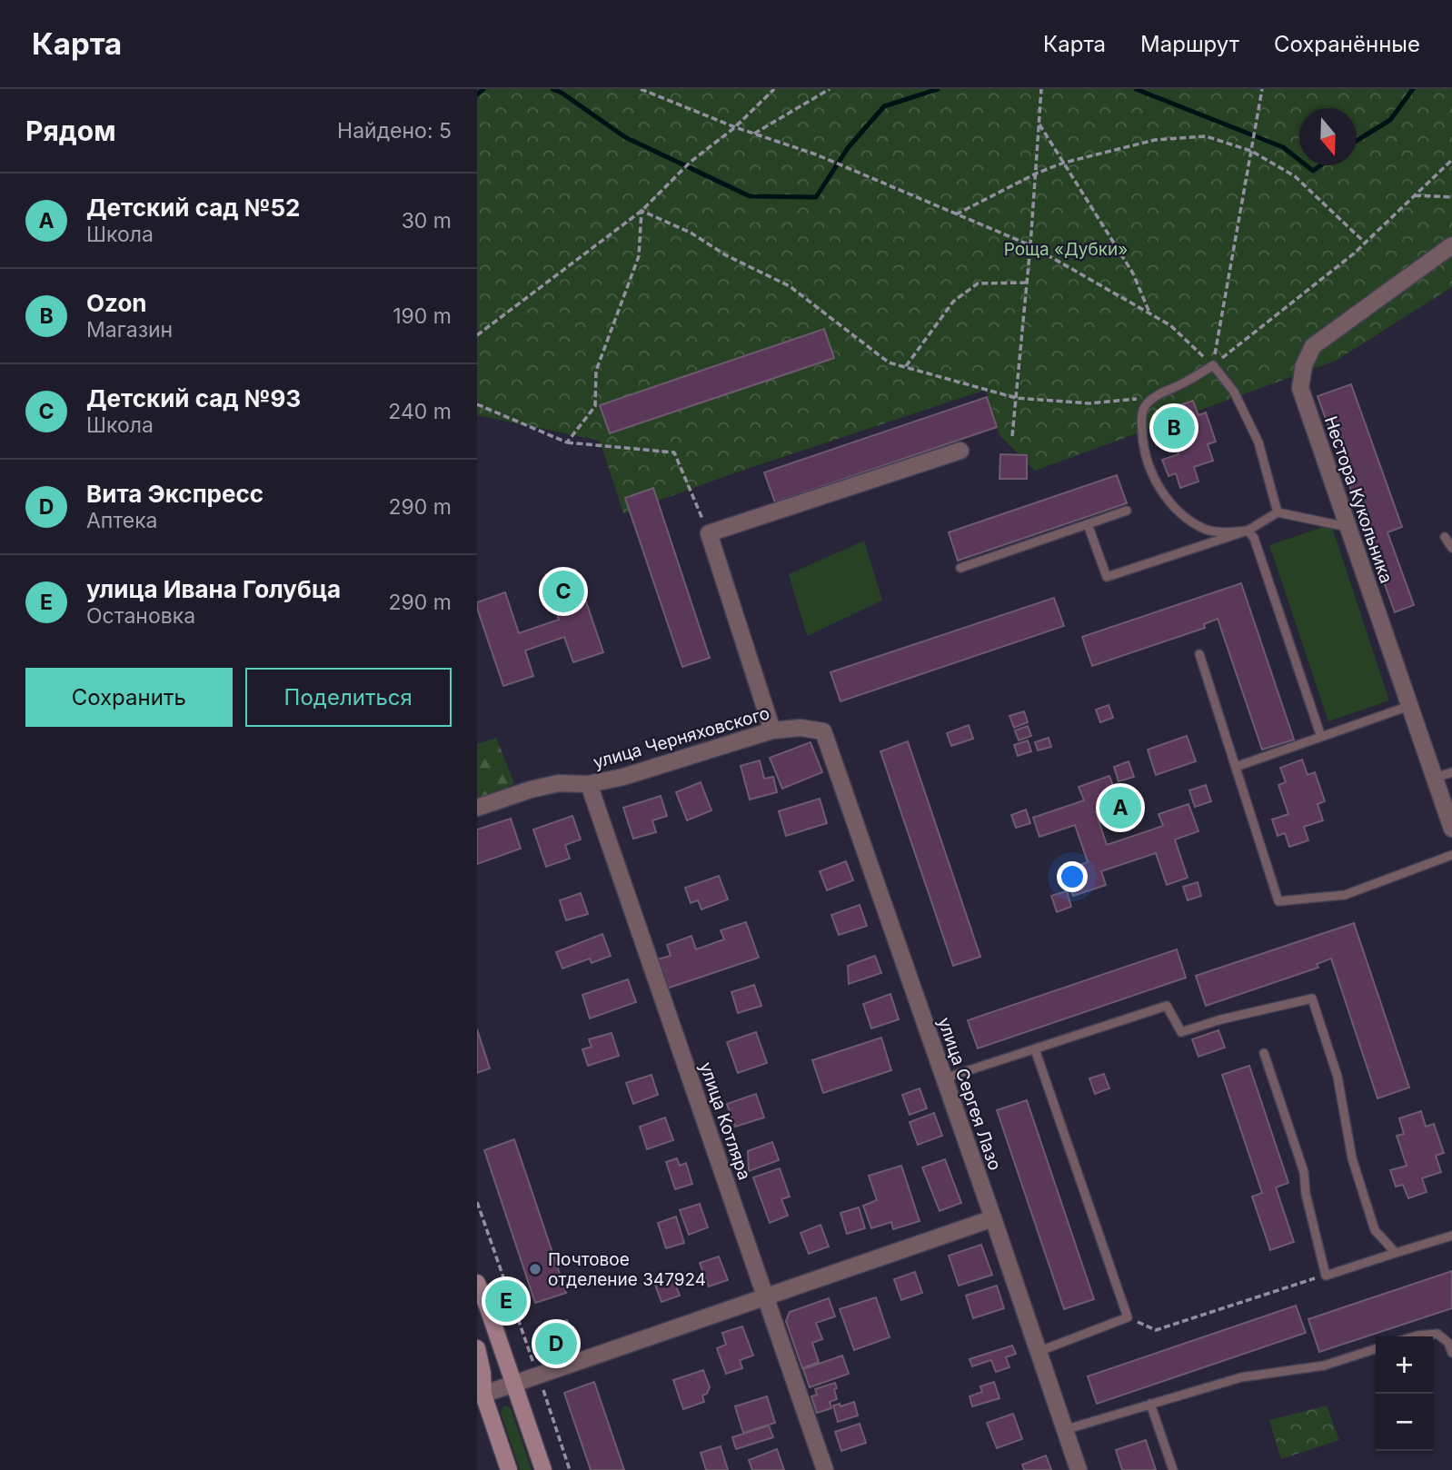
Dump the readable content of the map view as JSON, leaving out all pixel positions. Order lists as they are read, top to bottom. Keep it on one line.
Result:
{"streets":{"street":["Нестора Кукольника","улица Черняховского","улица Сергея Лазо","улица Котляра"]},"crossings":[["улица Черняховского","улица Сергея Лазо"],["улица Черняховского","улица Котляра"]],"parks":["Роща «Дубки»"],"places":["Почтовое отделение 347924"],"north":"bottom","page":{"header":"Карта","nav":["Карта","Маршрут","Сохранённые"],"heading":["Рядом","Найдено: 5"],"list":[{"mark":"A","name":"Детский сад №52","note":"Школа","value":"30 m"},{"mark":"B","name":"Ozon","note":"Магазин","value":"190 m"},{"mark":"C","name":"Детский сад №93","note":"Школа","value":"240 m"},{"mark":"D","name":"Вита Экспресс","note":"Аптека","value":"290 m"},{"mark":"E","name":"улица Ивана Голубца","note":"Остановка","value":"290 m"}],"pins":["B","C","A","E","D"],"buttons":["Сохранить","Поделиться"],"map_buttons":["+","−"]}}
